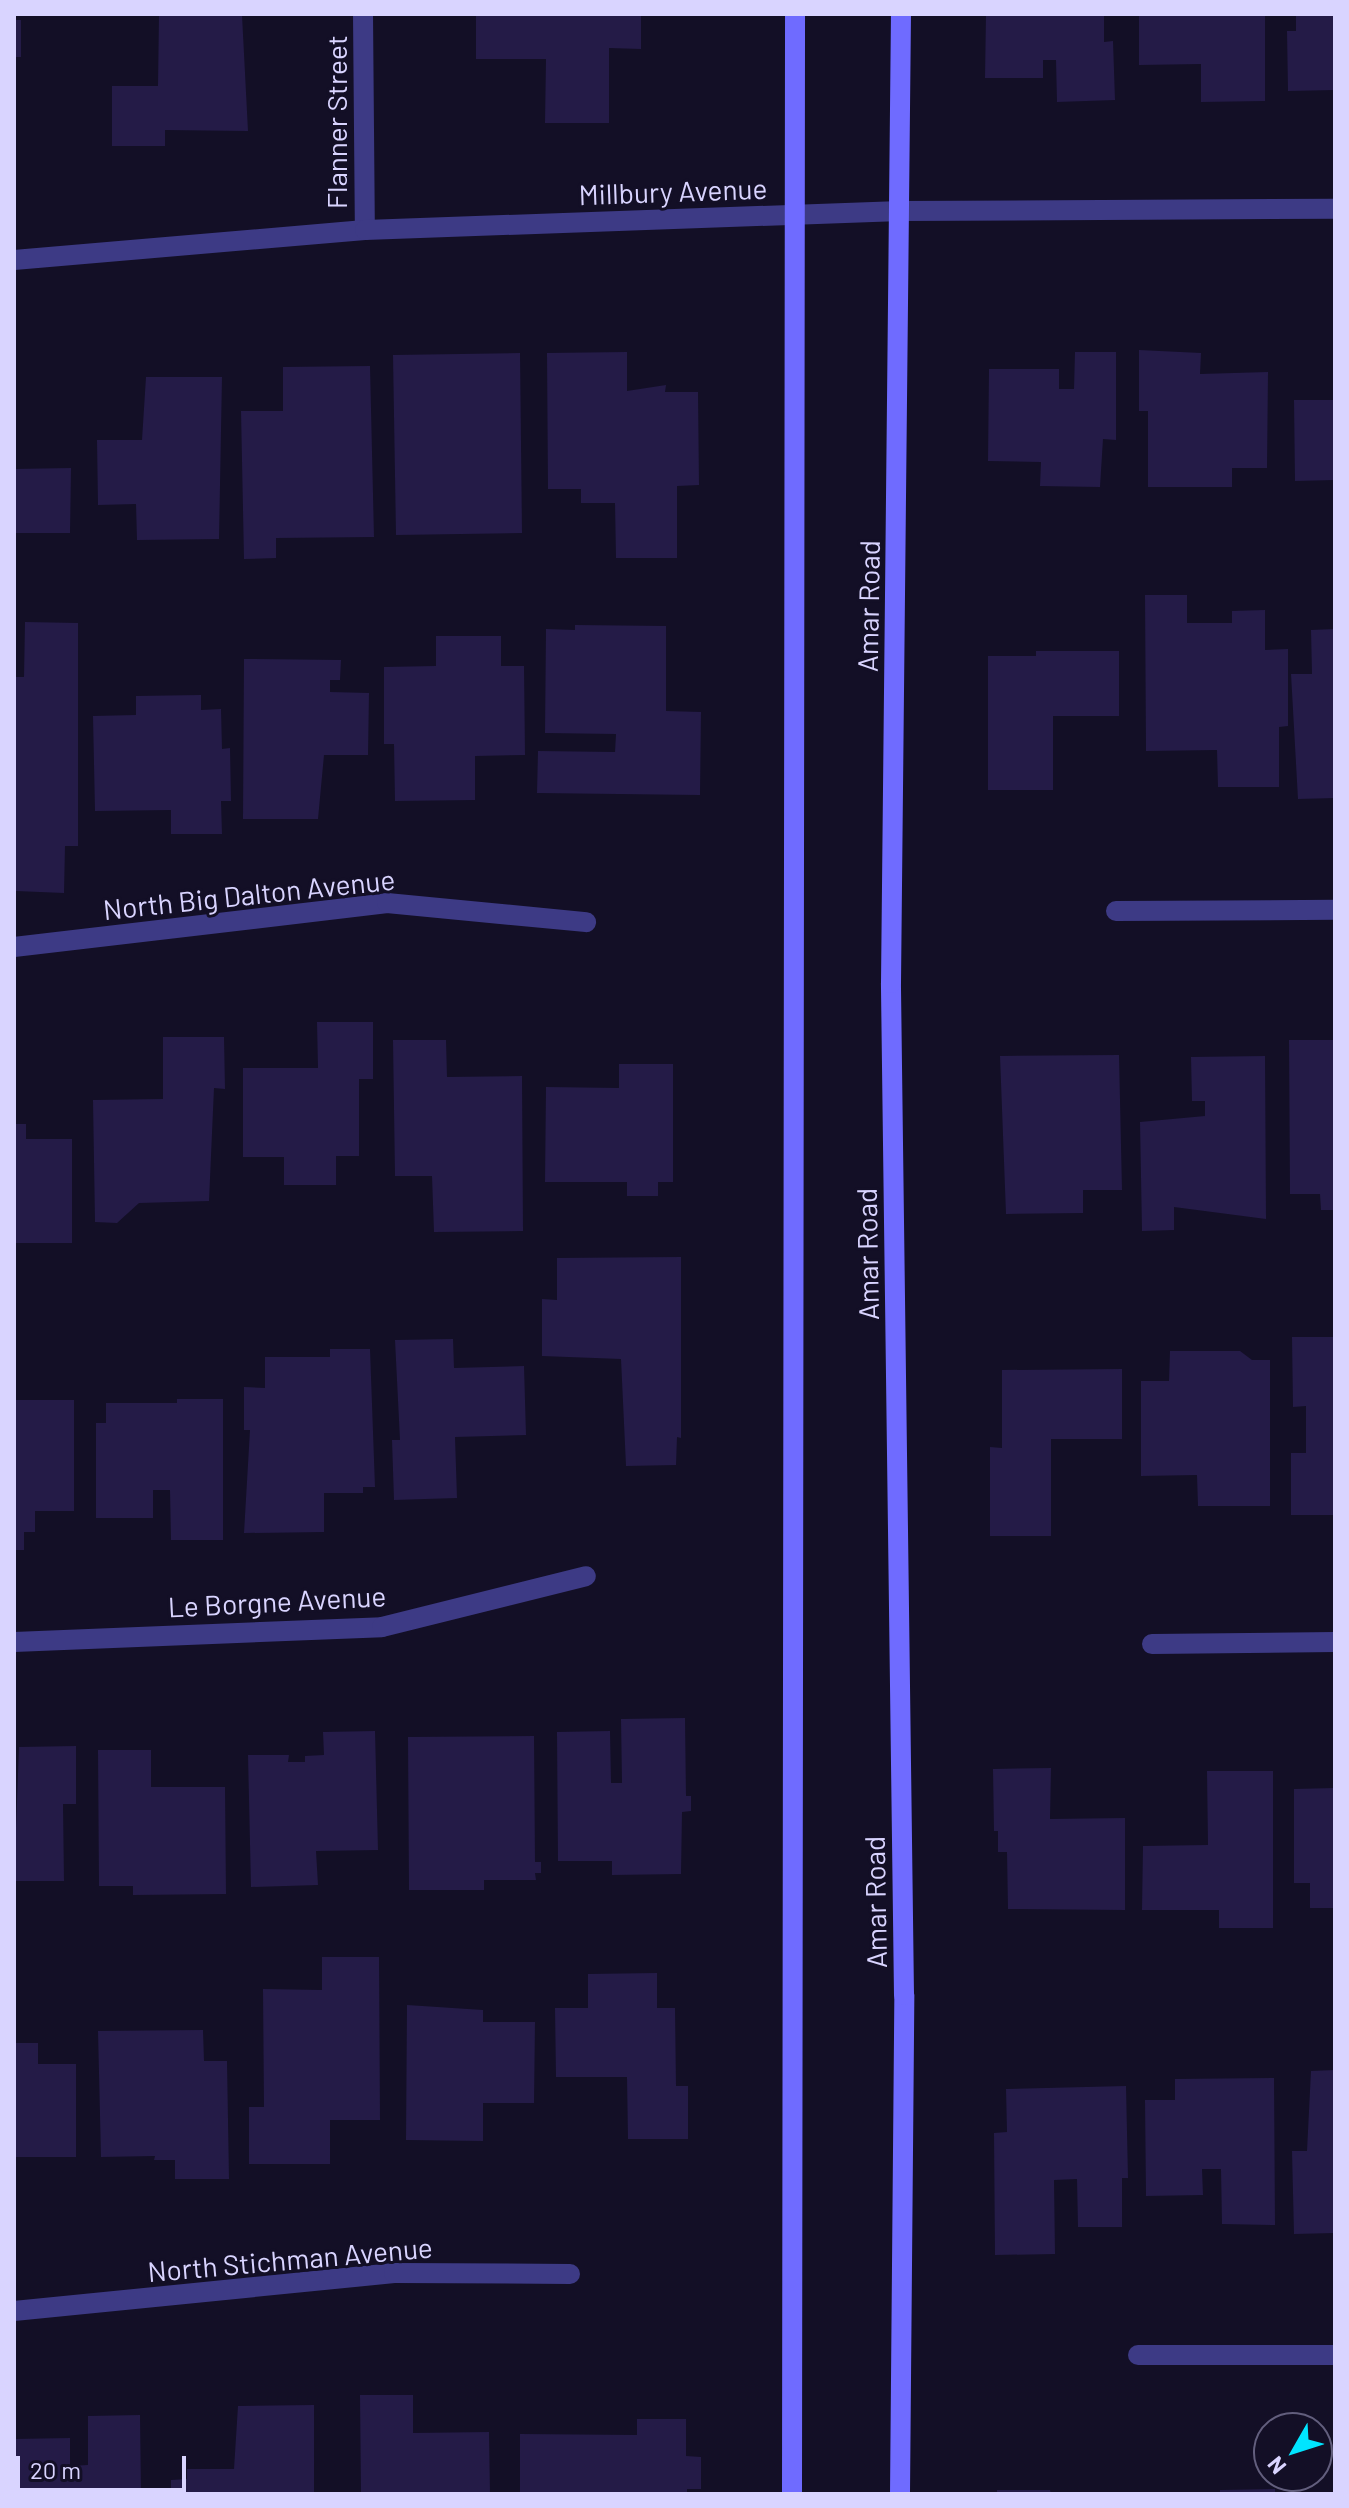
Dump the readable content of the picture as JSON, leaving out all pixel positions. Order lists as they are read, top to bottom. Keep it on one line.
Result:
{"streets":{"main road":["Amar Road"],"street":["Flanner Street","Millbury Avenue","North Big Dalton Avenue","Le Borgne Avenue","North Stichman Avenue"]},"crossings":[["Flanner Street","Millbury Avenue"],["Millbury Avenue","Amar Road"]],"scale_bar":"20 m","north":"bottom left"}
